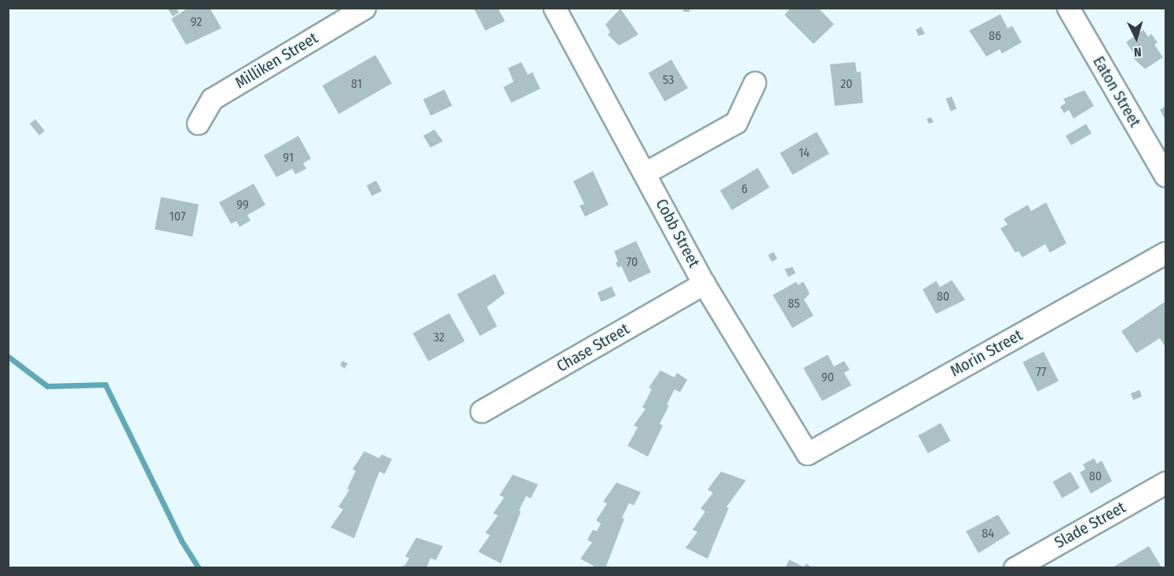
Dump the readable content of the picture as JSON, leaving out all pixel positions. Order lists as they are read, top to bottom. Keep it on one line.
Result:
{"streets":{"street":["Milliken Street","Eaton Street","Cobb Street","Chase Street","Morin Street","Slade Street"]},"crossings":[["Cobb Street","Chase Street"],["Cobb Street","Morin Street"]],"house_numbers":["92","86","53","81","20","14","91","6","99","107","70","80","85","32","77","90","80","84"],"north":"bottom"}
